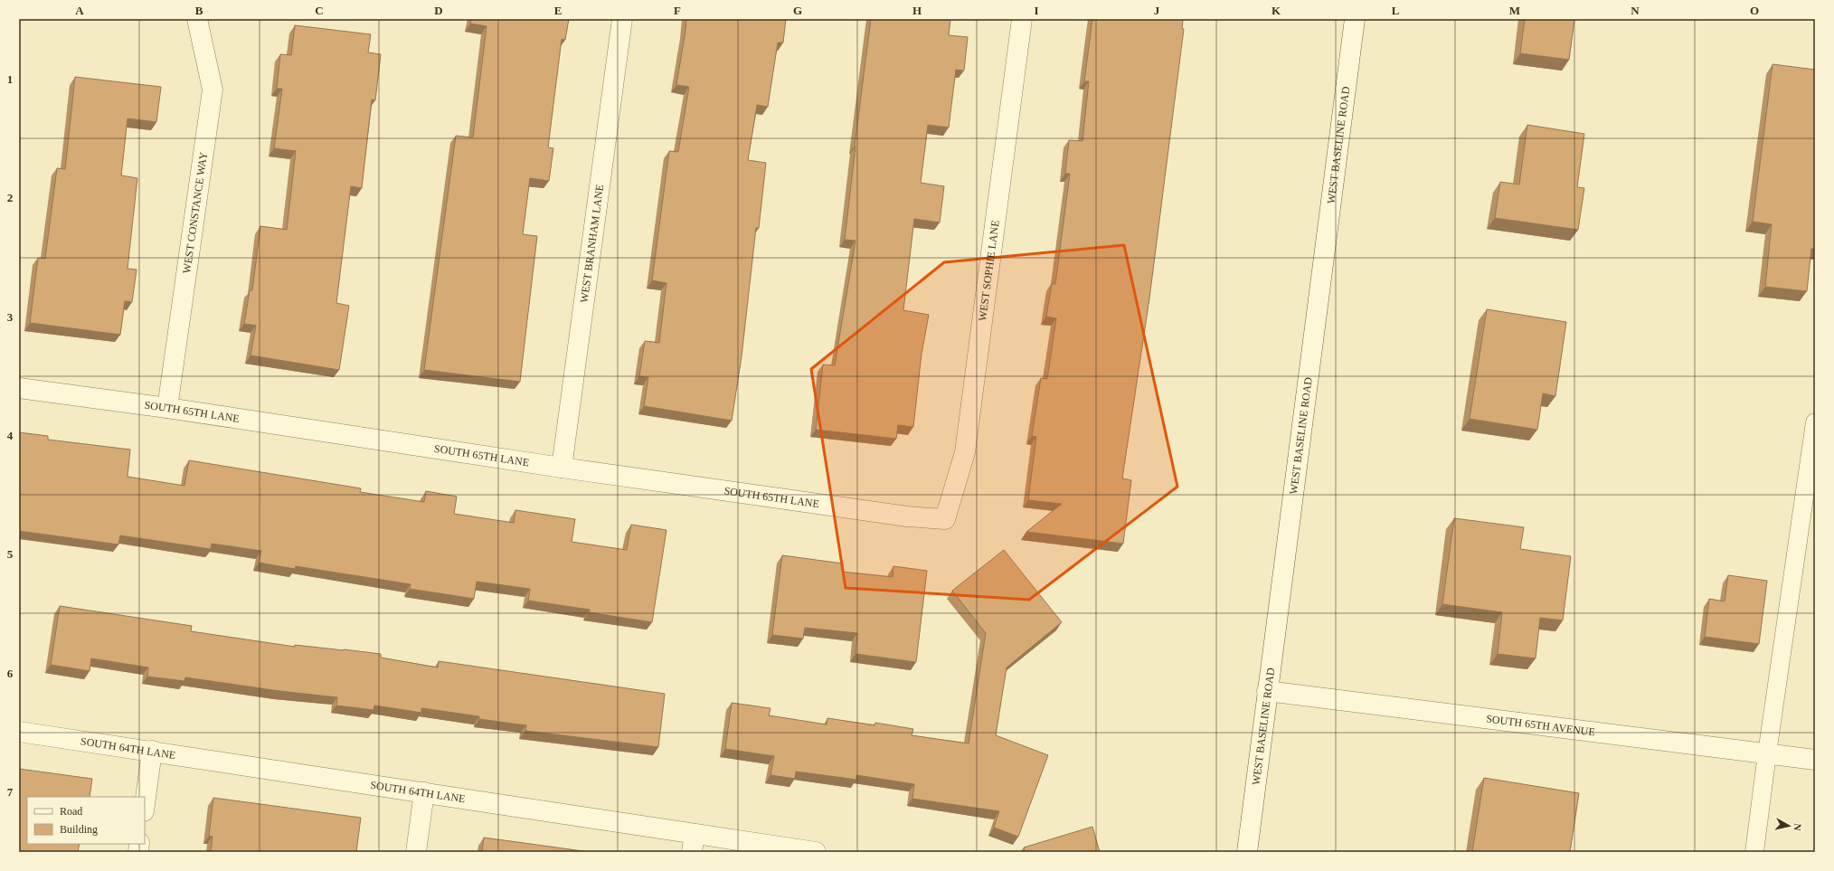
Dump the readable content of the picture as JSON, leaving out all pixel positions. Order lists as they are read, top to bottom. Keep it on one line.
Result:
{"streets":{"street":["WEST BASELINE ROAD","WEST CONSTANCE WAY","WEST BRANHAM LANE","WEST SOPHIE LANE","SOUTH 65TH LANE","SOUTH 65TH AVENUE","SOUTH 64TH LANE"]},"crossings":[["WEST BASELINE ROAD","SOUTH 65TH AVENUE"],["WEST CONSTANCE WAY","SOUTH 65TH LANE"],["WEST BRANHAM LANE","SOUTH 65TH LANE"],["WEST SOPHIE LANE","SOUTH 65TH LANE"]],"legend":["Road","Building"],"north":"right","grid":{"columns":["A","B","C","D","E","F","G","H","I","J","K","L","M","N","O"],"rows":["1","2","3","4","5","6","7"]}}
